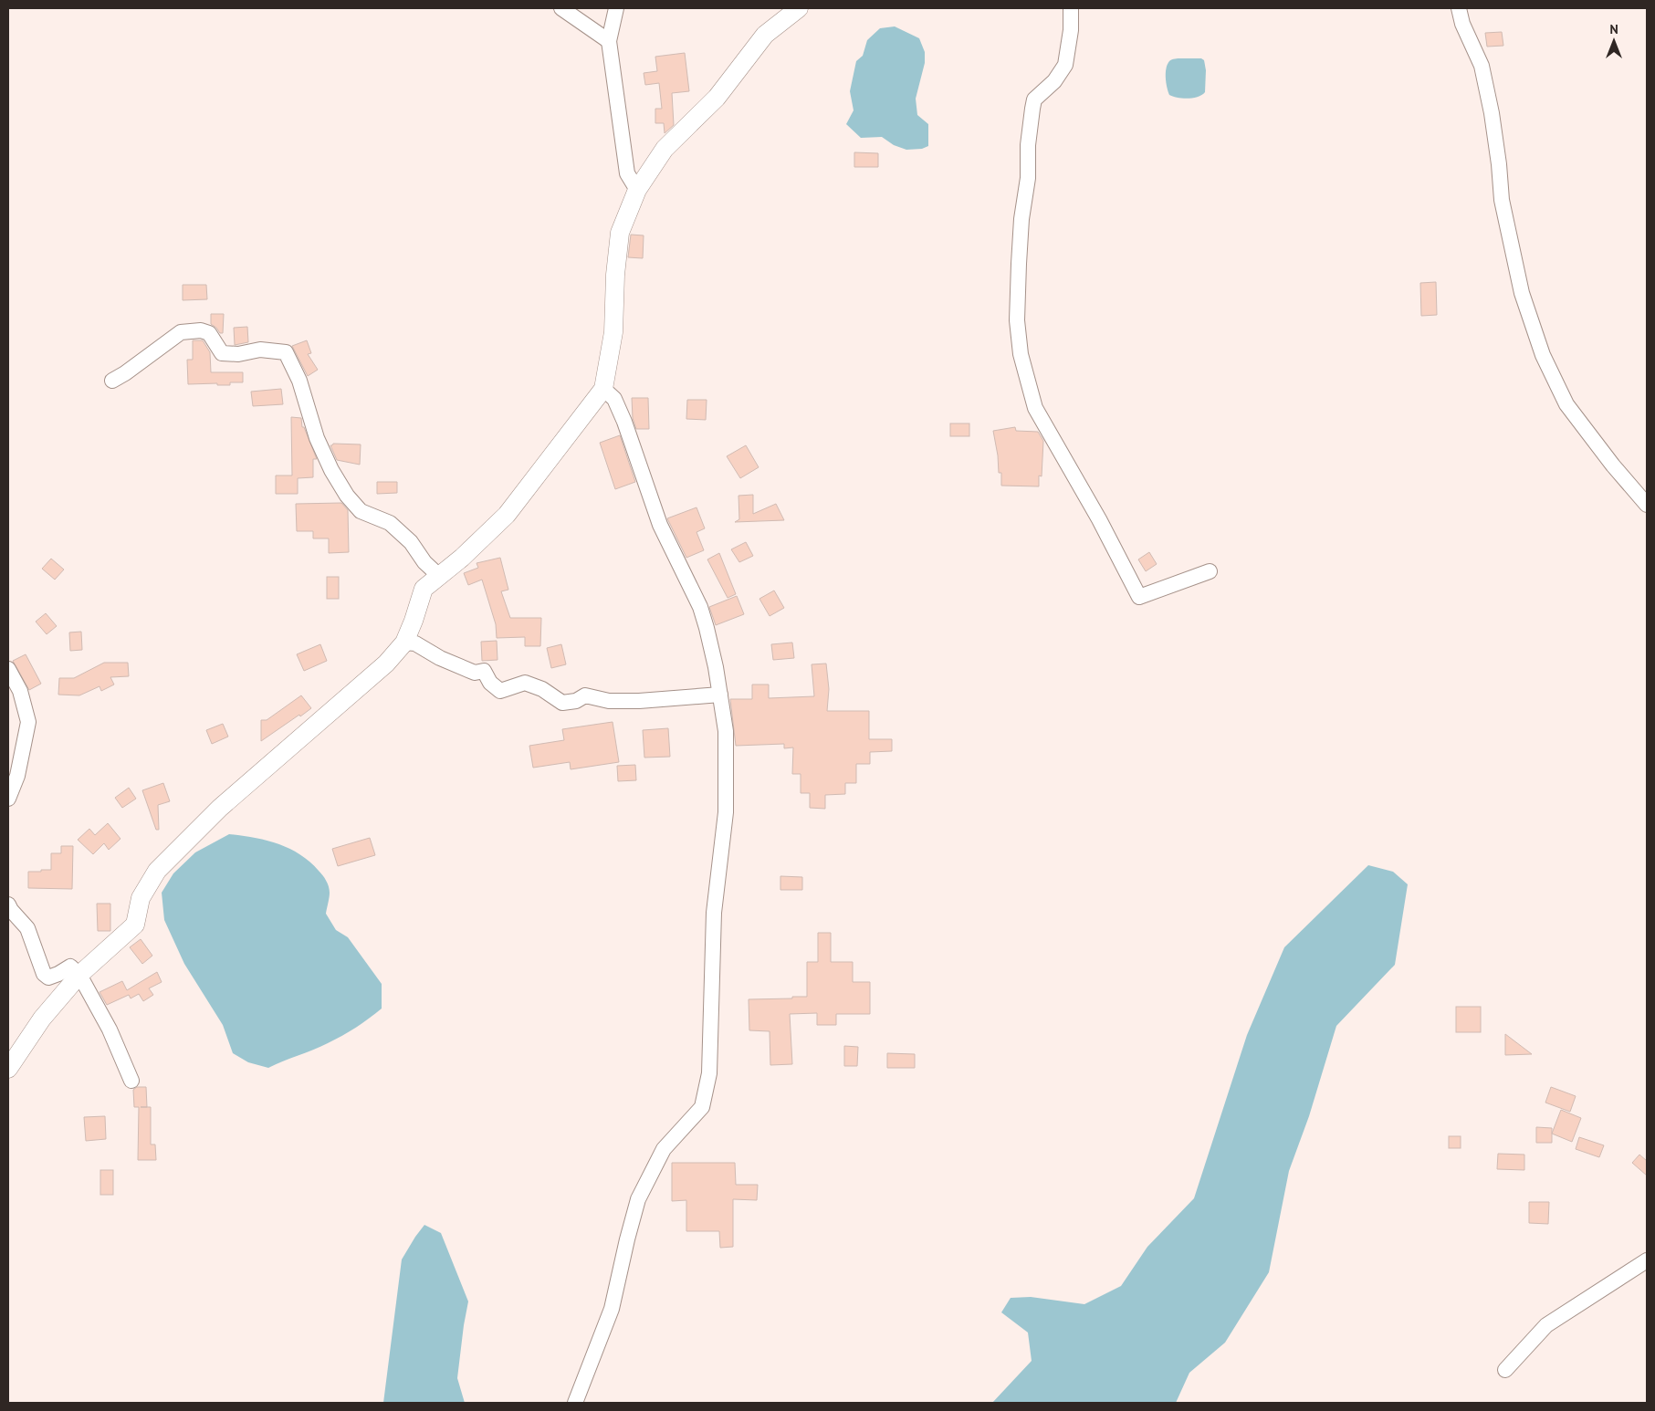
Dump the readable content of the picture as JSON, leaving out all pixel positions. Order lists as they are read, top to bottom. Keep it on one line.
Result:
{"north":"top"}
